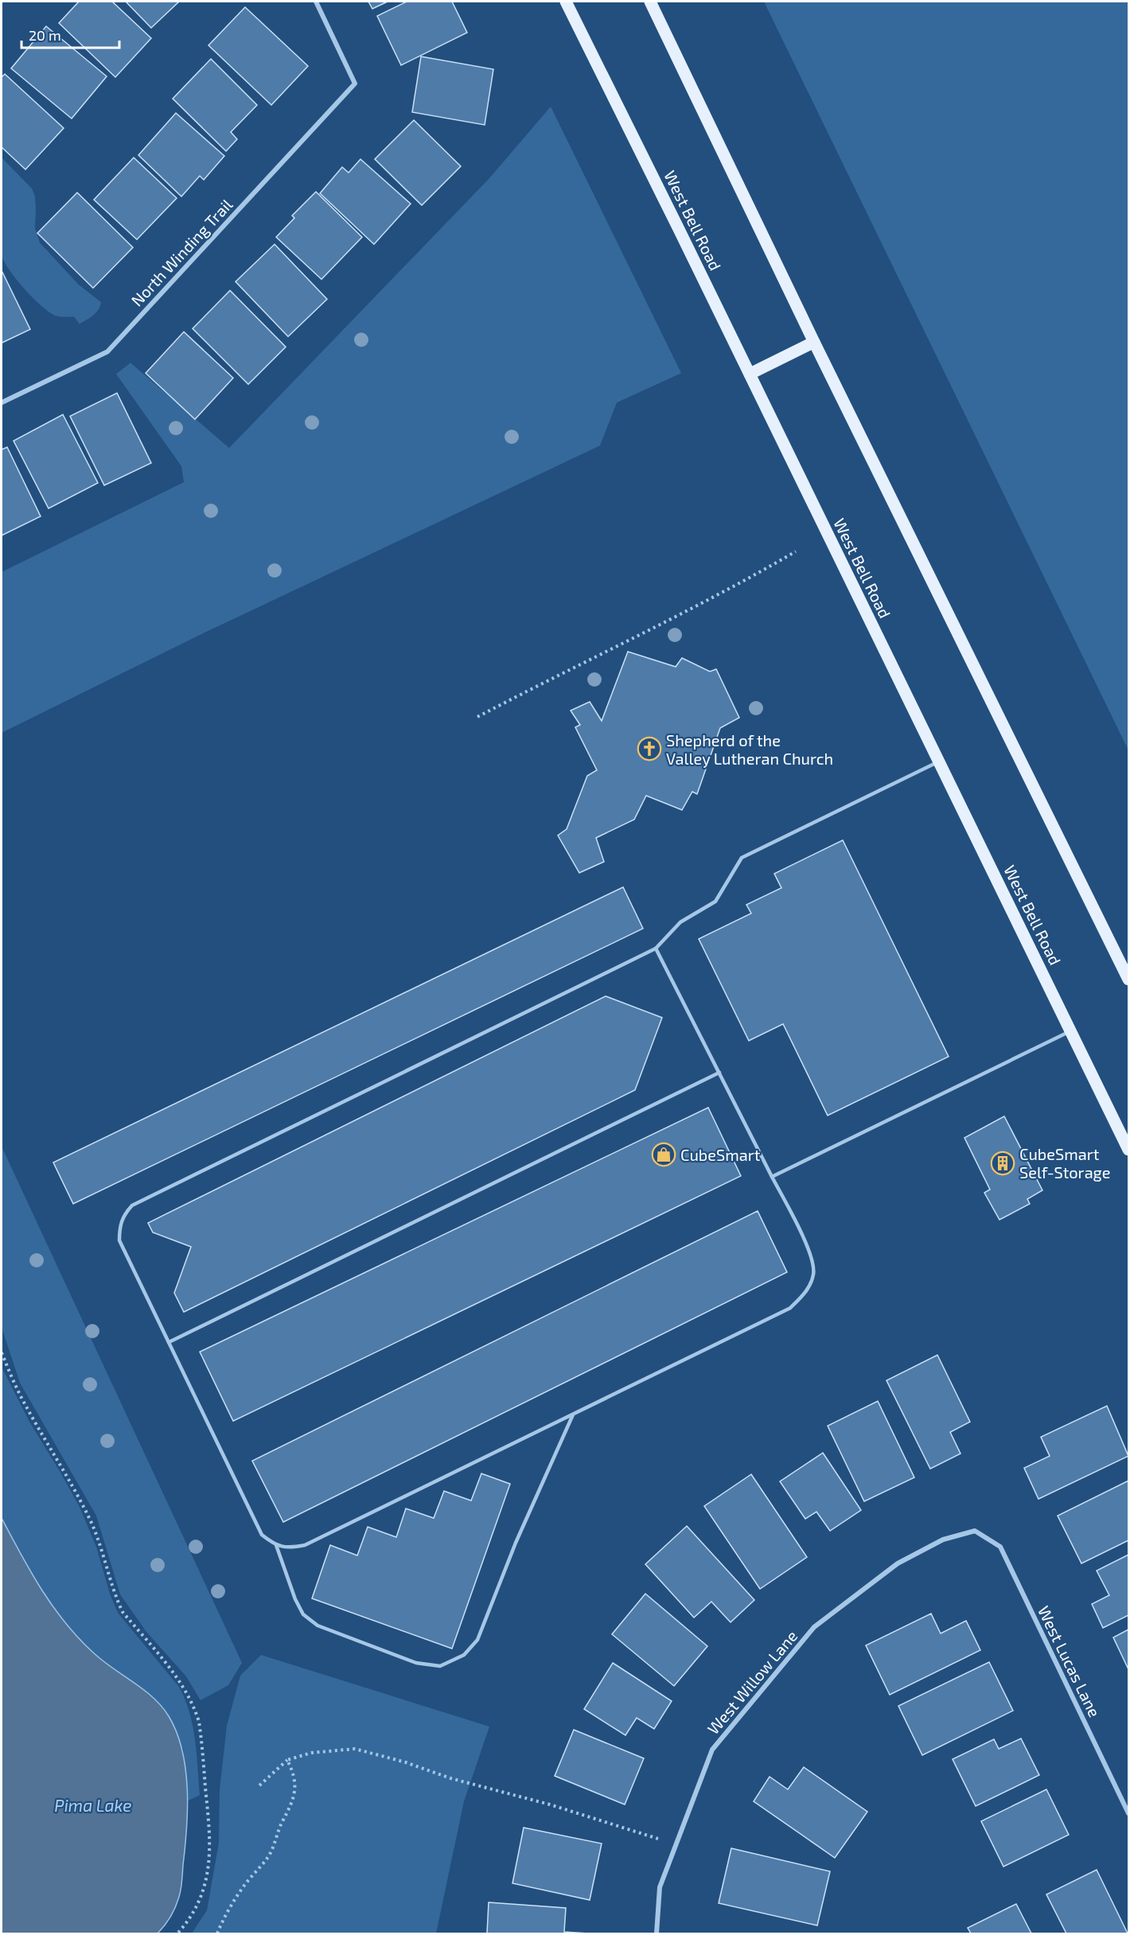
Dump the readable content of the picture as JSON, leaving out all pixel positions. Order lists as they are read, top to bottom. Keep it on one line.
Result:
{"streets":{"main road":["West Bell Road"],"street":["North Winding Trail","West Lucas Lane","West Willow Lane"]},"crossings":[["West Lucas Lane","West Willow Lane"]],"water":["Pima Lake"],"places":{"church":["Shepherd of the Valley Lutheran Church"],"shop":["CubeSmart"],"building":["CubeSmart Self-Storage"]},"scale_bar":"20 m"}
